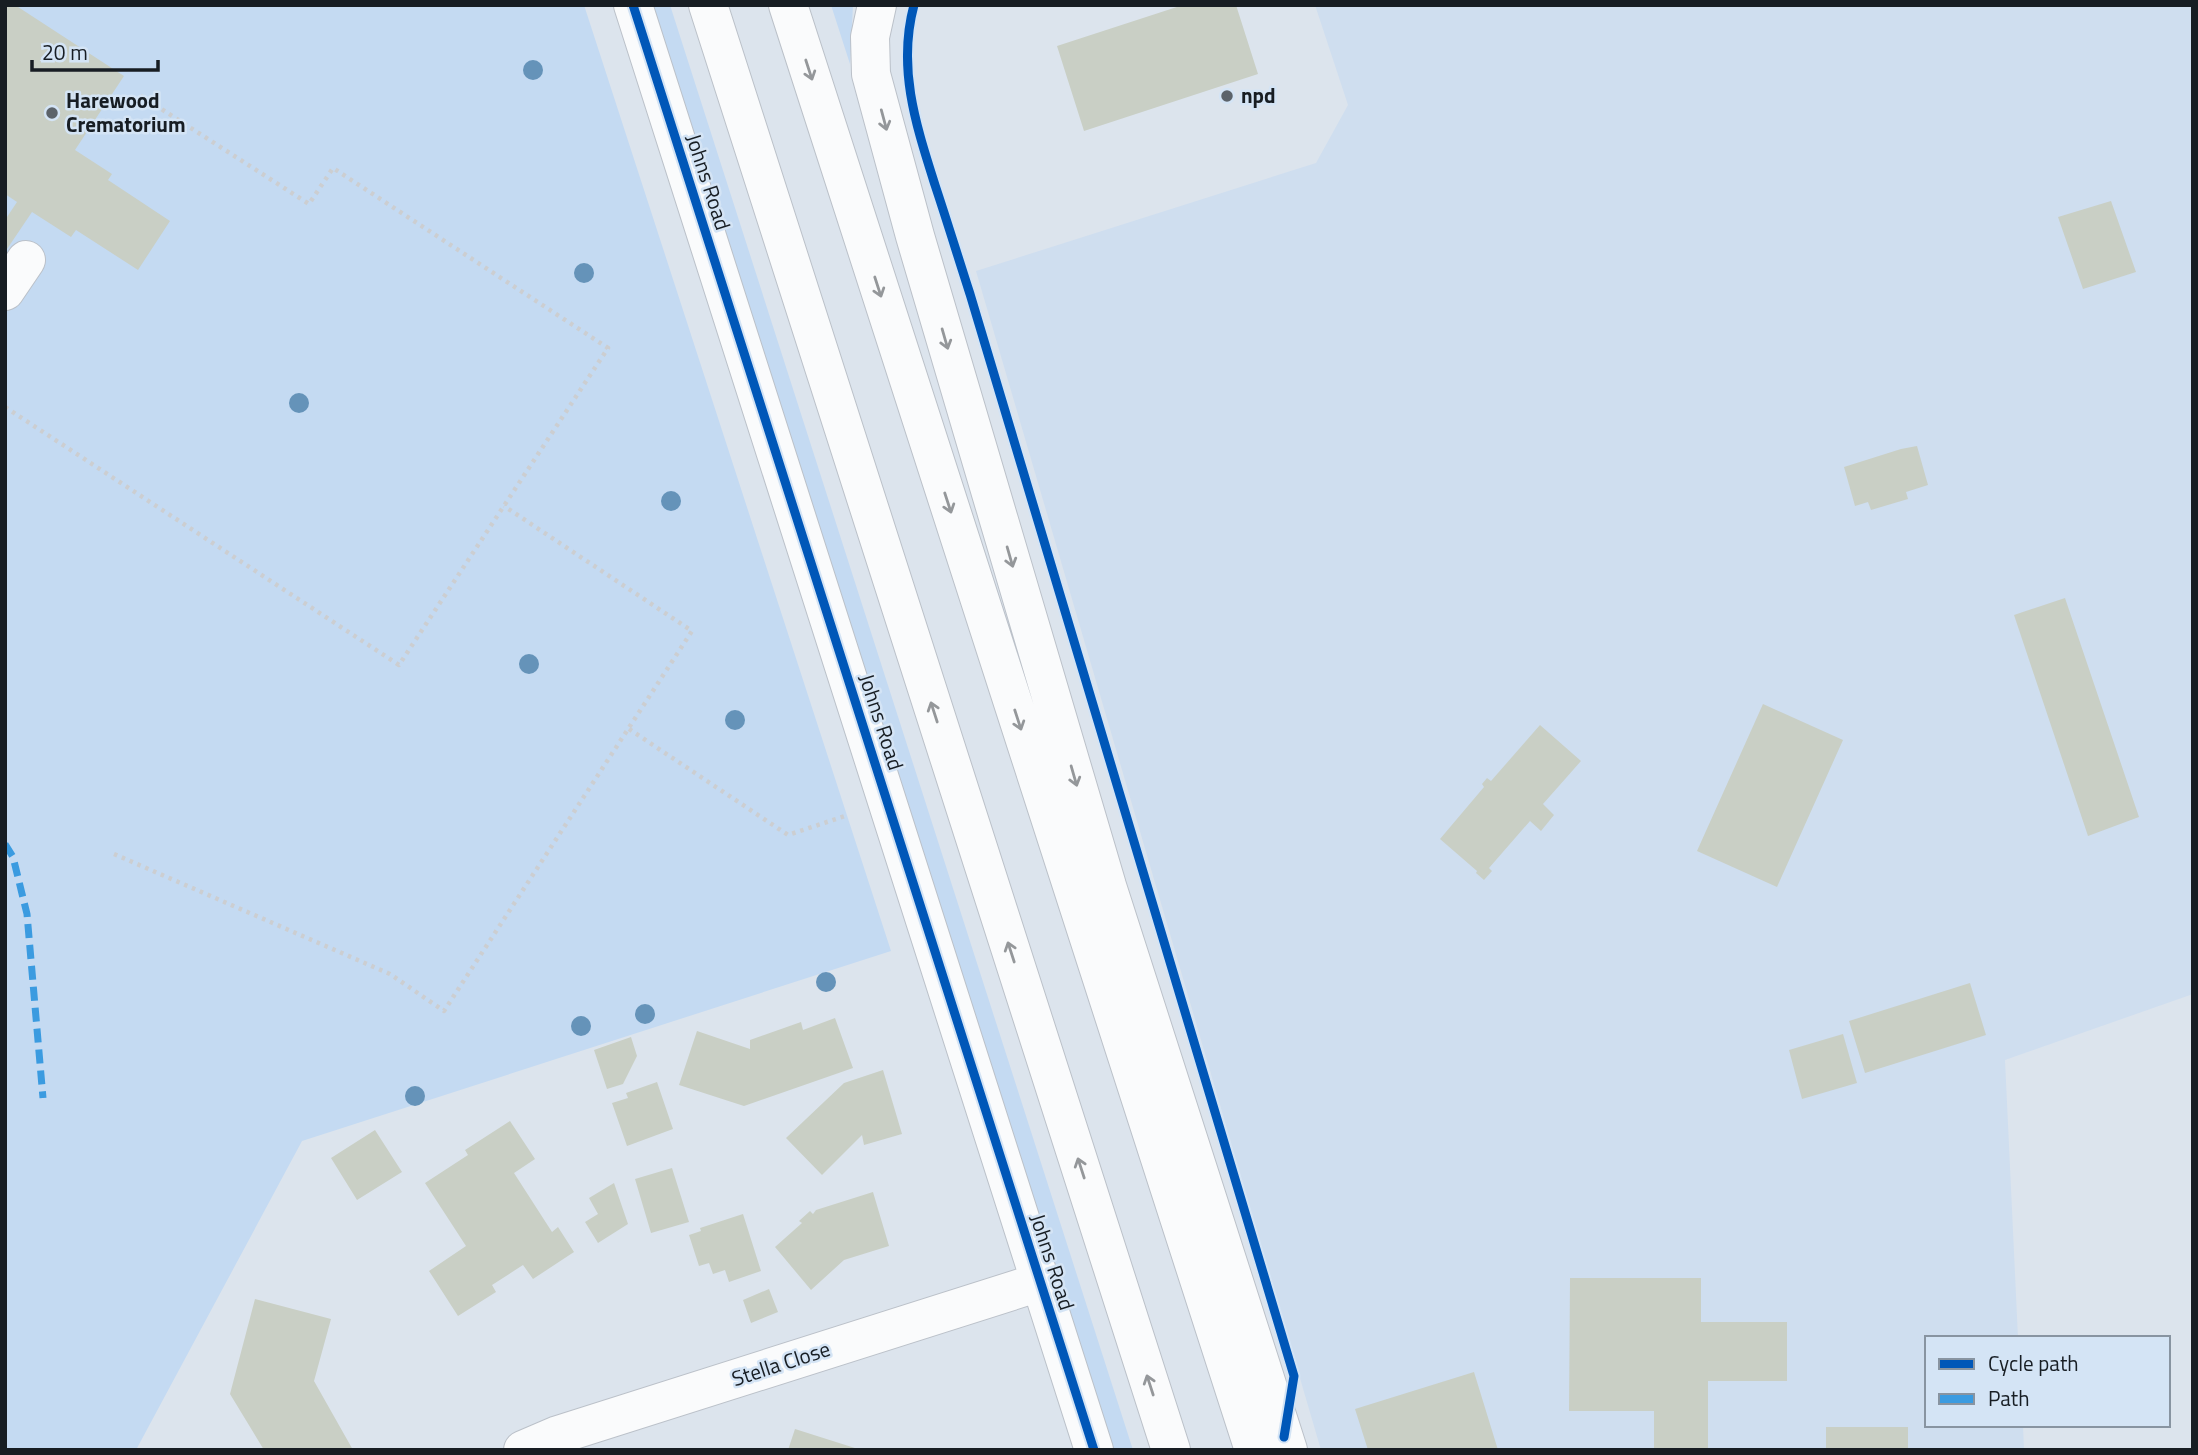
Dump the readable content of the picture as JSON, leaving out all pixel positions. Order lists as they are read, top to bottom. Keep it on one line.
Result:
{"streets":{"main road":["Johns Road","Stella Close"]},"crossings":[["Johns Road","Stella Close"]],"places":["npd","Harewood Crematorium"],"legend":["Cycle path","Path"],"scale_bar":"20 m"}
